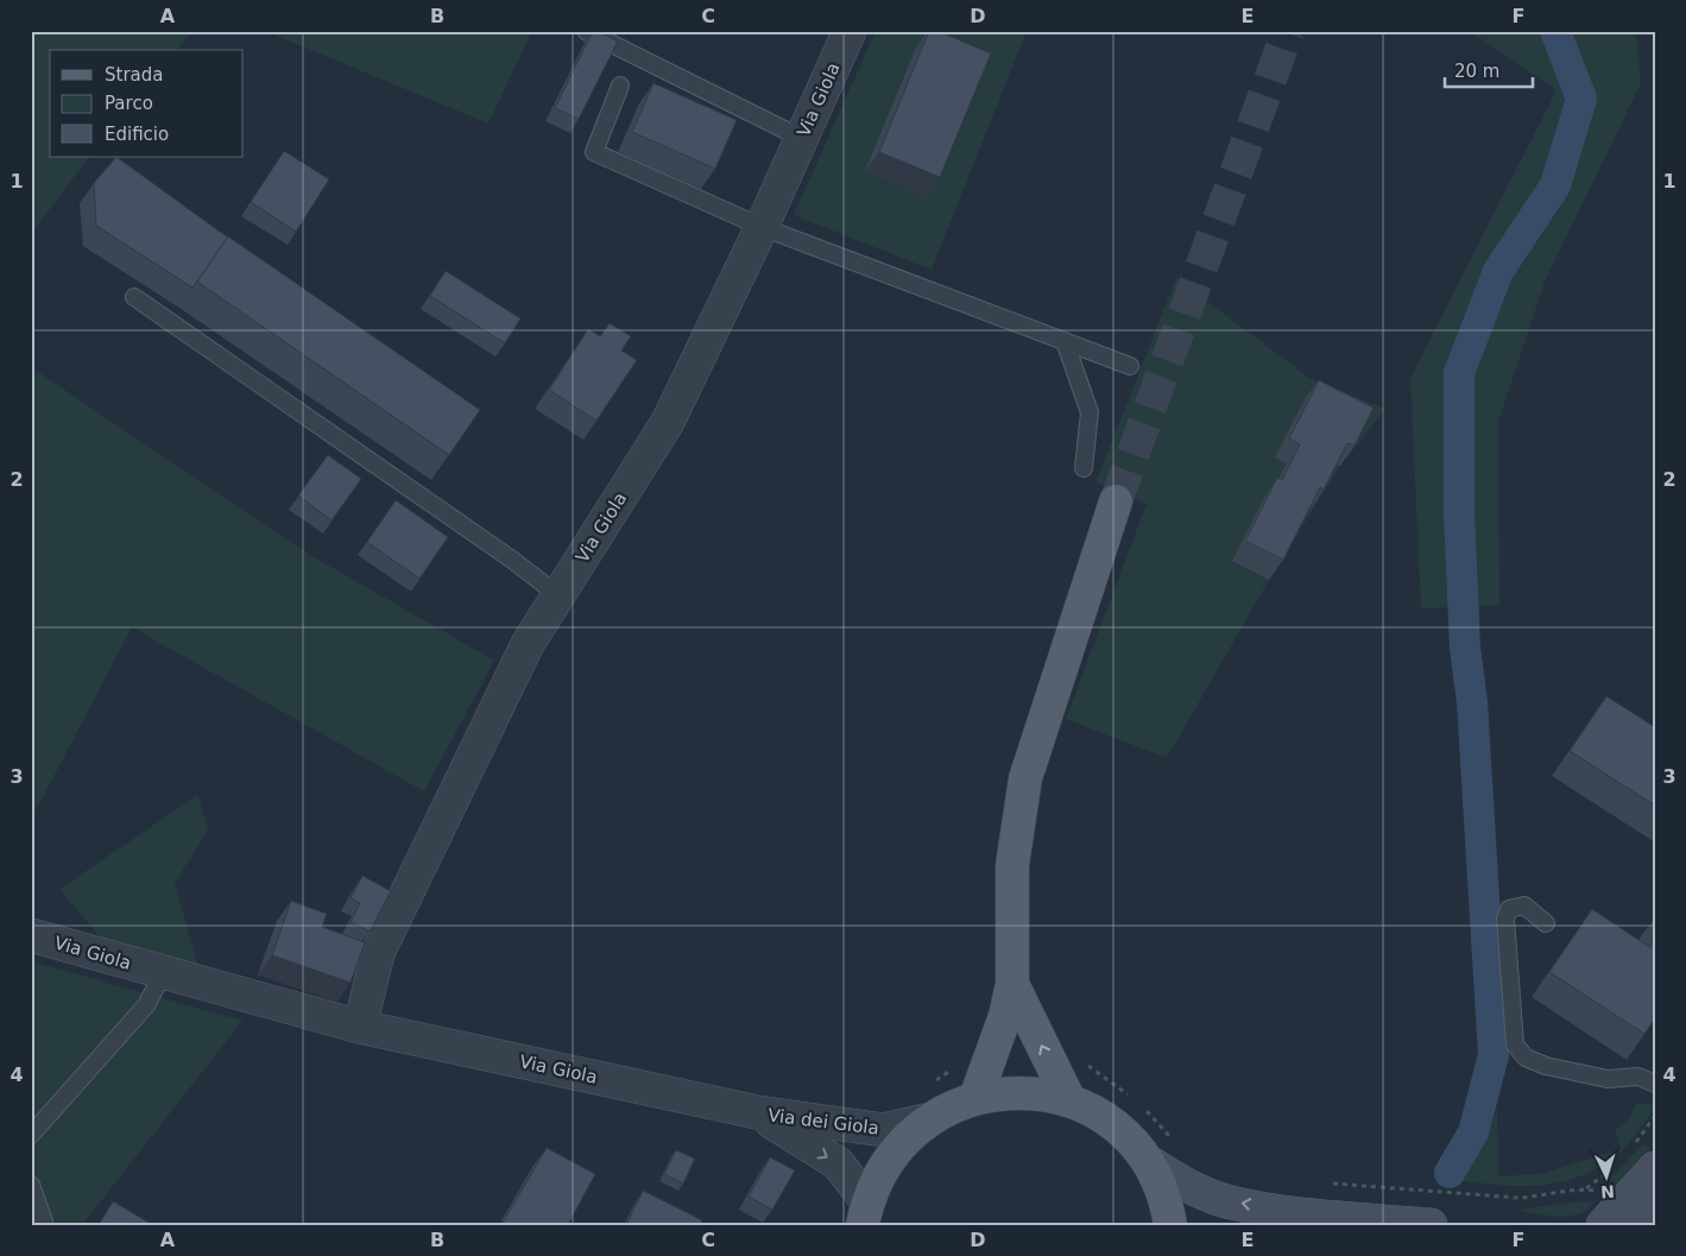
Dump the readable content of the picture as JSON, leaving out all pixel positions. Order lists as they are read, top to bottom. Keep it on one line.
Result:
{"streets":{"street":["Via Giola","Via dei Giola"]},"crossings":[["Via Giola","Via dei Giola"]],"one_way":["Via dei Giola"],"legend":["Strada","Parco","Edificio"],"scale_bar":"20 m","north":"bottom","grid":{"columns":["A","B","C","D","E","F"],"rows":["1","2","3","4"]}}
